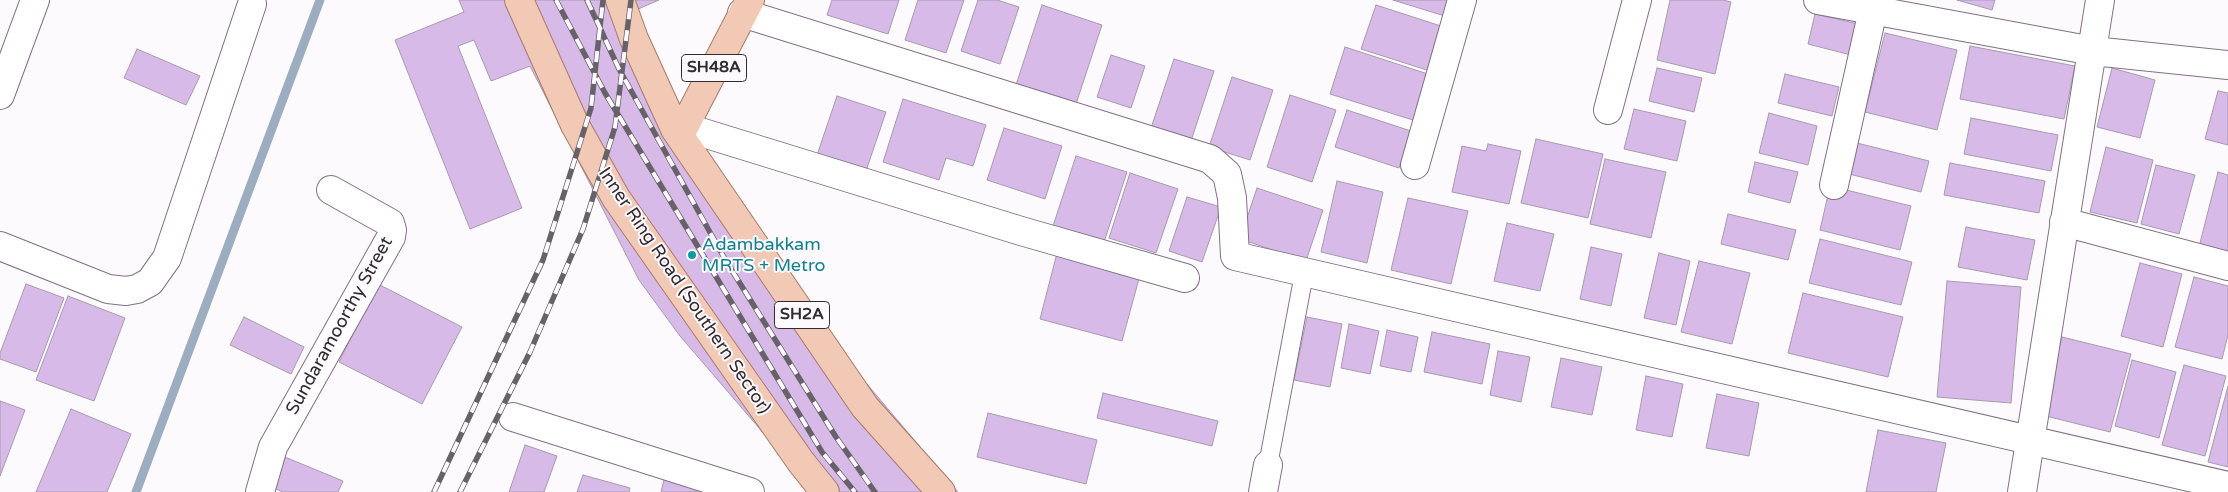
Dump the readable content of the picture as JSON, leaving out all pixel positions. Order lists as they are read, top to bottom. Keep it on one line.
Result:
{"streets":{"main road":["SH48A","Inner Ring Road (Southern Sector)","SH2A"],"street":["Sundaramoorthy Street"]},"crossings":[["SH48A","SH2A"]],"places":["Adambakkam MRTS + Metro"]}
